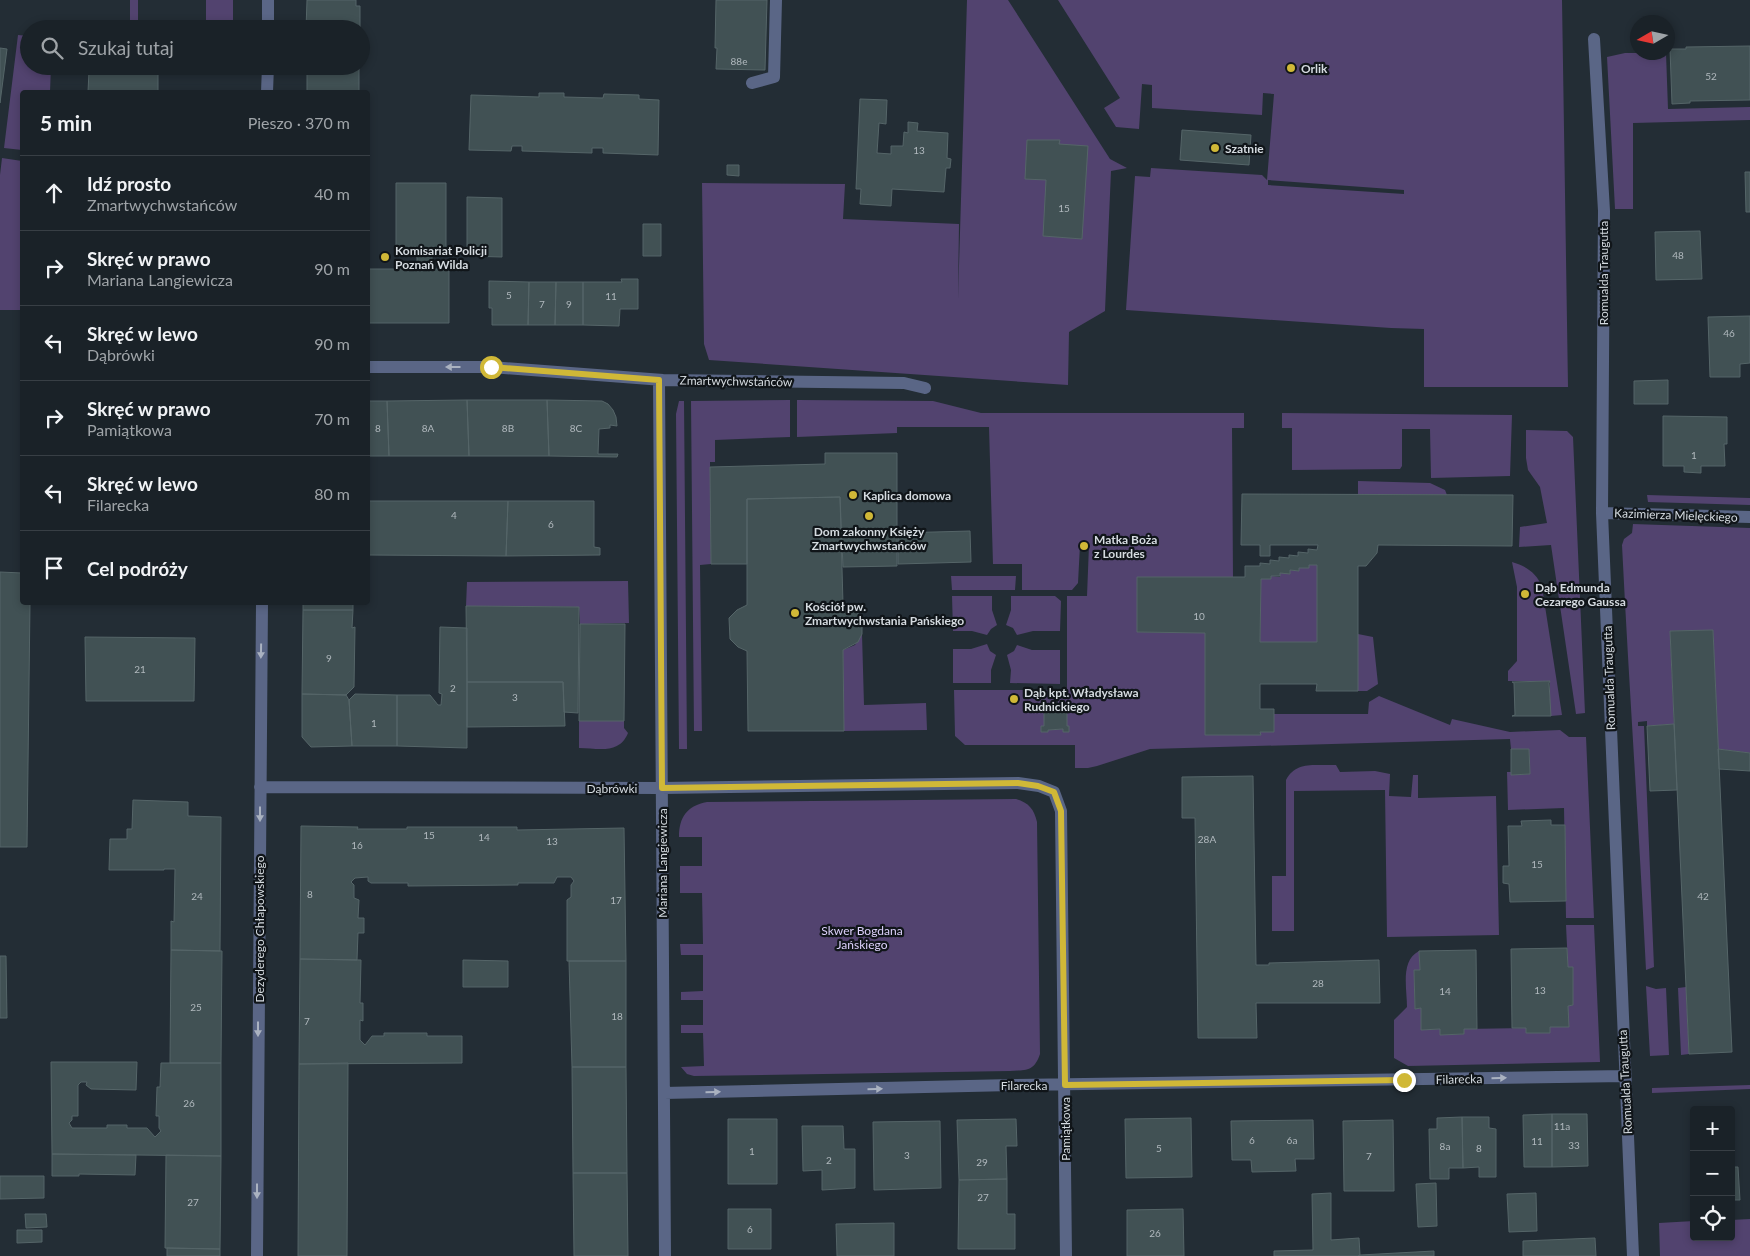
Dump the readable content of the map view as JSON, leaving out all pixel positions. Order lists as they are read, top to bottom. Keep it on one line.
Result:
{"streets":{"street":["Romualda Traugutta","Zmartwychwstańców","Kazimierza Mielęckiego","Dąbrówki","Mariana Langiewicza","Dezyderego Chłapowskiego","Filarecka","Pamiątkowa"]},"crossings":[["Romualda Traugutta","Kazimierza Mielęckiego"],["Romualda Traugutta","Filarecka"],["Zmartwychwstańców","Mariana Langiewicza"],["Dąbrówki","Mariana Langiewicza"],["Dąbrówki","Dezyderego Chłapowskiego"],["Dąbrówki","Pamiątkowa"],["Mariana Langiewicza","Filarecka"],["Filarecka","Pamiątkowa"]],"one_way":["Zmartwychwstańców","Dezyderego Chłapowskiego","Filarecka"],"parks":["Skwer Bogdana Jańskiego"],"places":["Orlik","Szatnie","Komisariat Policji Poznań Wilda","Kaplica domowa","Dom zakonny Księży Zmartwychwstańców","Matka Boża z Lourdes","Dąb Edmunda Cezarego Gaussa","Kościół pw. Zmartwychwstania Pańskiego","Dąb kpt. Władysława Rudnickiego"],"house_numbers":["88e","52","13","15","48","5","11","7","9","46","8","8A","8B","8C","1","4","6","10","9","21","2","3","1","15","14","28A","13","16","15","8","24","42","17","28","13","14","25","18","7","26","11a","6","6a","11","33","8a","5","8","1","3","7","2","29","27","27","6","26"],"north":"left","page":{"search":"Szukaj tutaj","heading":["5 min","Pieszo · 370 m"],"list":[["Idź prosto","Zmartwychwstańców","40 m"],["Skręć w prawo","Mariana Langiewicza","90 m"],["Skręć w lewo","Dąbrówki","90 m"],["Skręć w prawo","Pamiątkowa","70 m"],["Skręć w lewo","Filarecka","80 m"],"Cel podróży"],"map_buttons":["+","−"]}}
